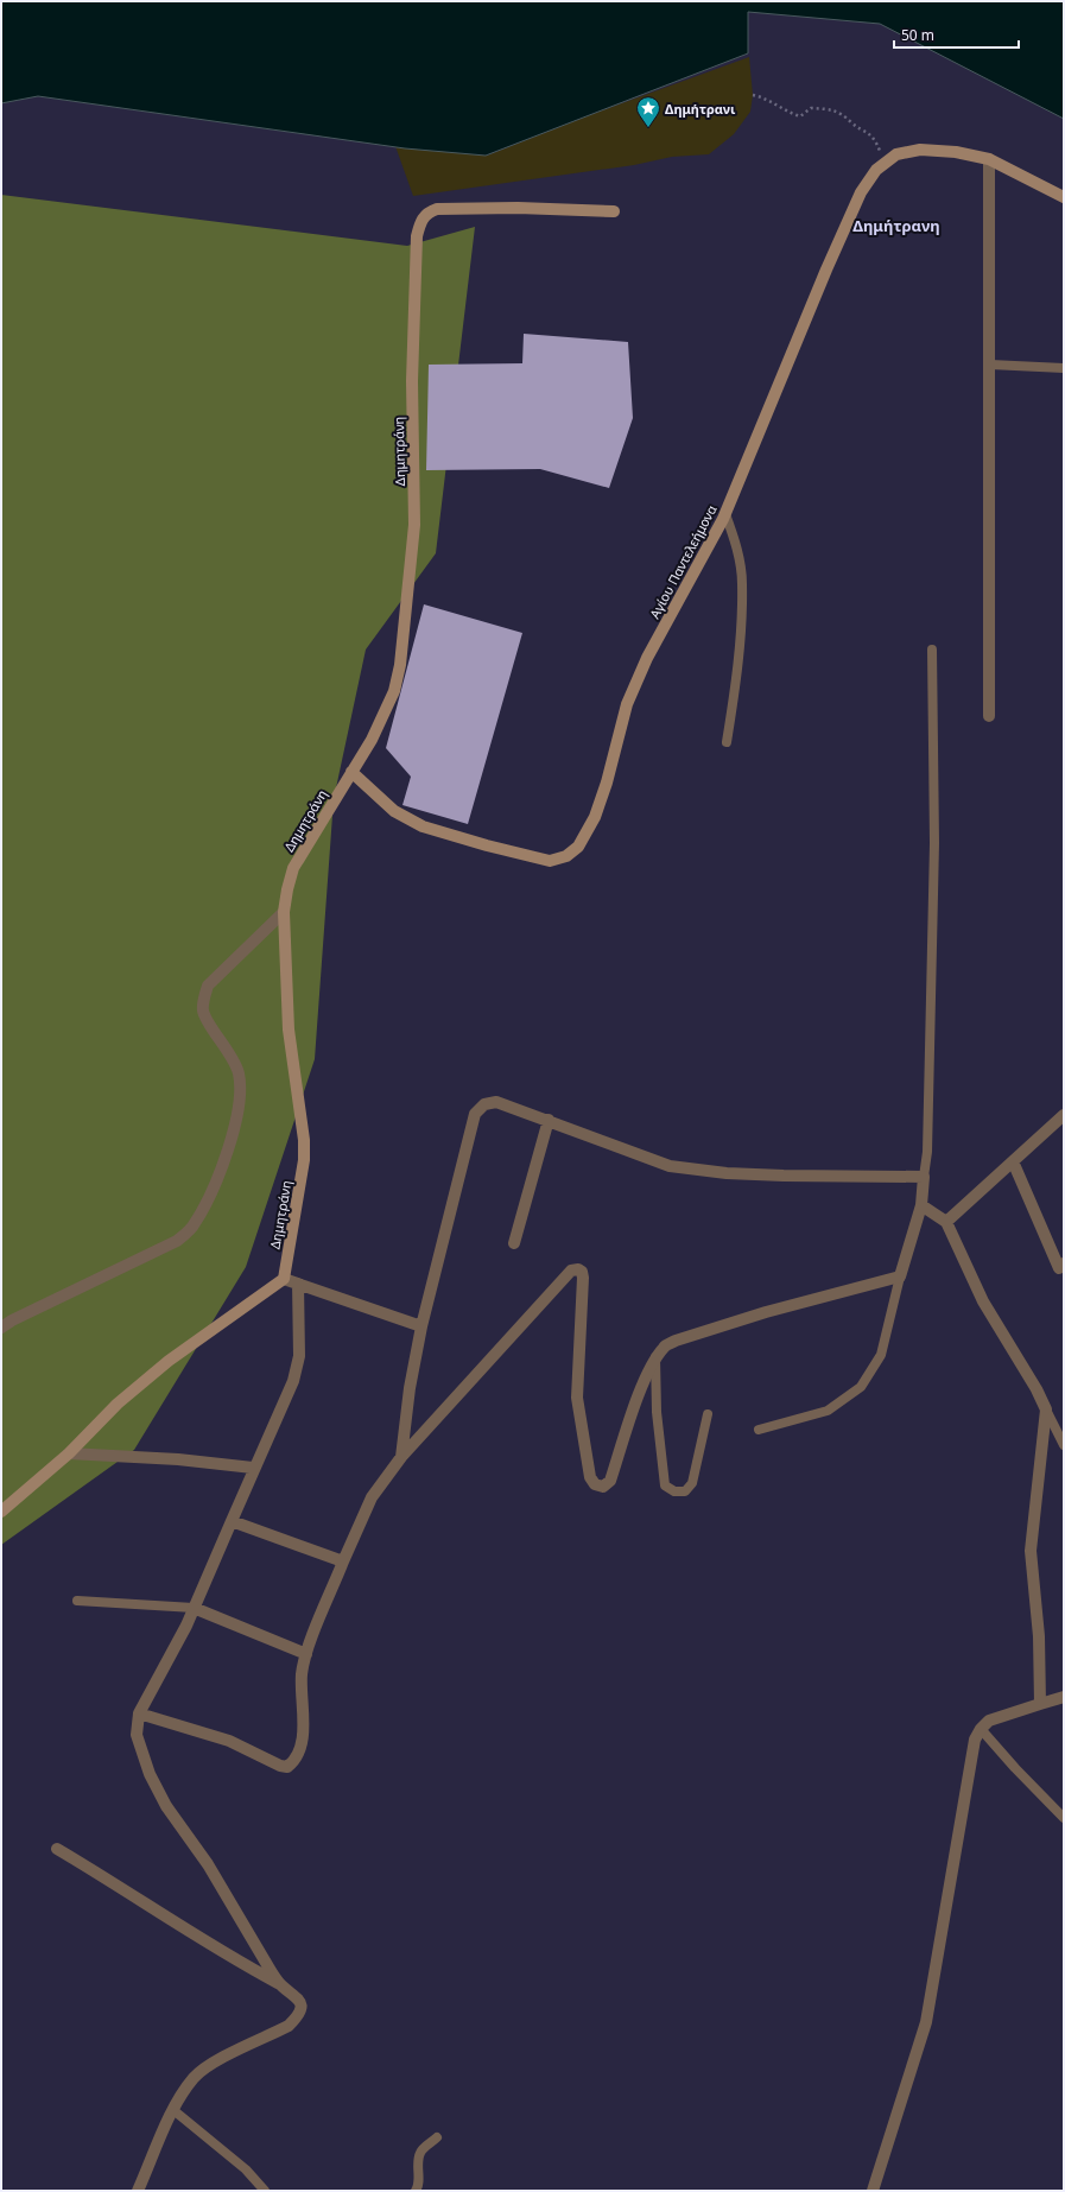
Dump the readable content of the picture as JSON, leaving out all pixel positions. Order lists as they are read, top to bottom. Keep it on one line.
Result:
{"streets":{"street":["Δημητράνη","Αγίου Παντελεήμονα"]},"crossings":[["Δημητράνη","Αγίου Παντελεήμονα"]],"districts":["Δημήτρανη"],"places":{"place":["Δημήτρανι"]},"scale_bar":"50 m"}
